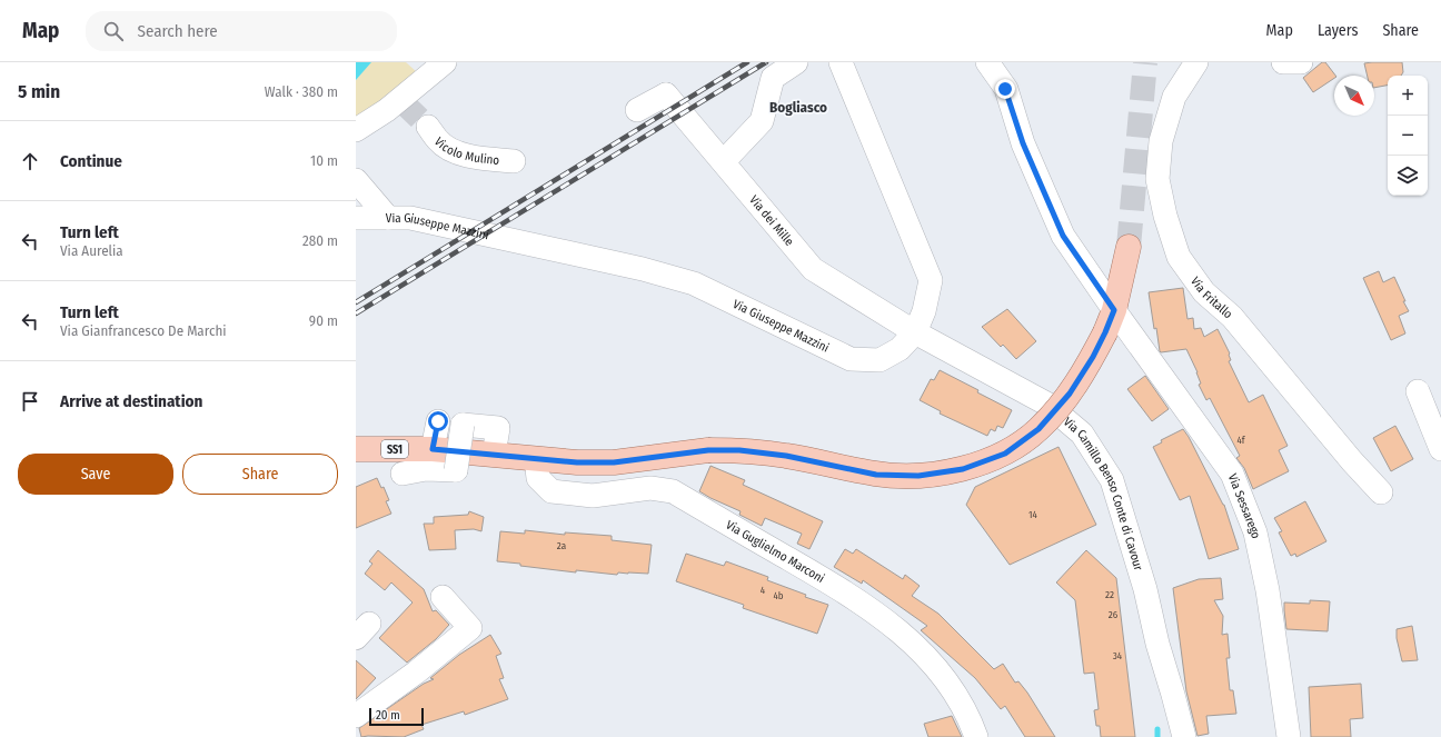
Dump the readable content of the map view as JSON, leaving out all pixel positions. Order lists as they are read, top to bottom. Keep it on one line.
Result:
{"streets":{"main road":["SS1"],"street":["Vicolo Mulino","Via dei Mille","Via Giuseppe Mazzini","Via Fritallo","Via Camillo Benso Conte di Cavour","Via Sessarego","Via Guglielmo Marconi"]},"crossings":[["Via dei Mille","Via Giuseppe Mazzini"],["Via dei Mille","Via Camillo Benso Conte di Cavour"],["Via Giuseppe Mazzini","Via Camillo Benso Conte di Cavour"],["SS1","Via Sessarego"],["SS1","Via Guglielmo Marconi"]],"districts":["Bogliasco"],"house_numbers":["4f","14","2a","4","22","4b","26","34"],"scale_bar":"20 m","north":"bottom right","page":{"header":"Map","search":"Search here","nav":["Map","Layers","Share"],"heading":["5 min","Walk · 380 m"],"map_buttons":["+","−"],"list":[["Continue","10 m"],["Turn left","Via Aurelia","280 m"],["Turn left","Via Gianfrancesco De Marchi","90 m"],"Arrive at destination"],"buttons":["Save","Share"],"scale":"20 m"}}
